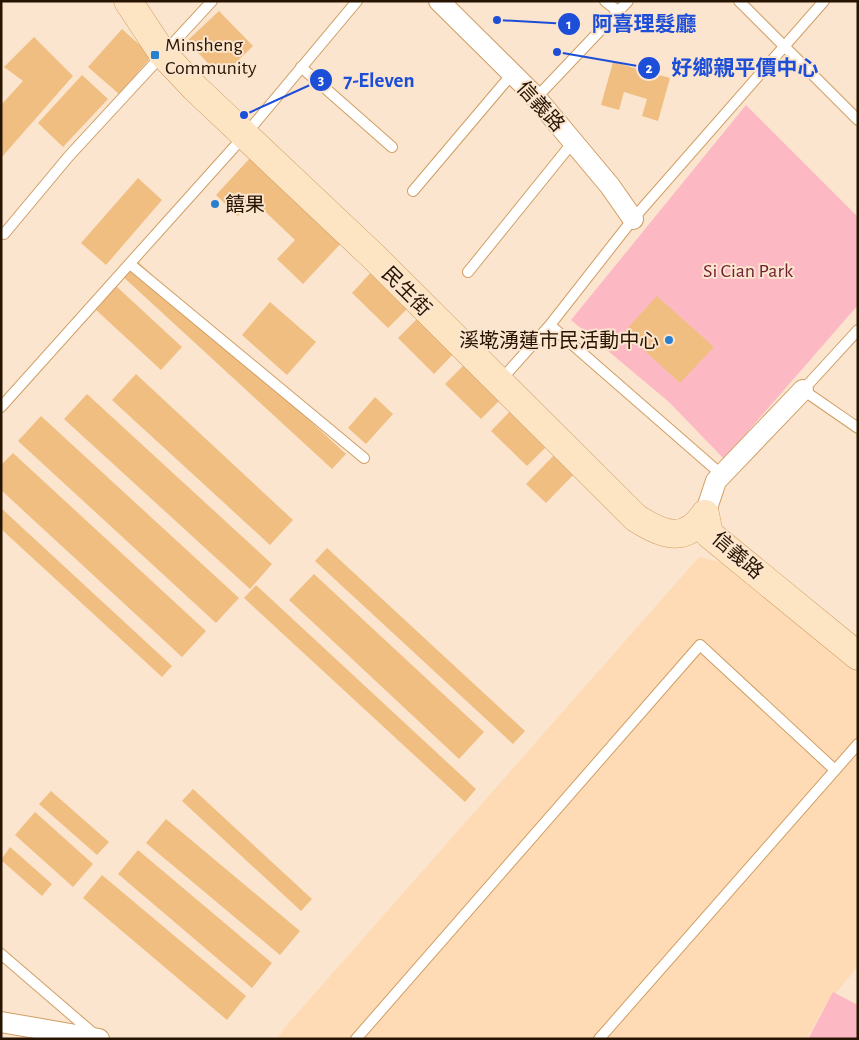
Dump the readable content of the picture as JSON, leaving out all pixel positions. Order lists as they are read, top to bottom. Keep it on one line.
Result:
{"streets":{"street":["信義路","民生街"]},"crossings":[["信義路","民生街"]],"parks":["Si Cian Park"],"places":{"other":["阿喜理髮廳","好鄉親平價中心","7-Eleven","饎果","溪墘湧蓮市民活動中心"],"transit":["Minsheng Community"]}}
